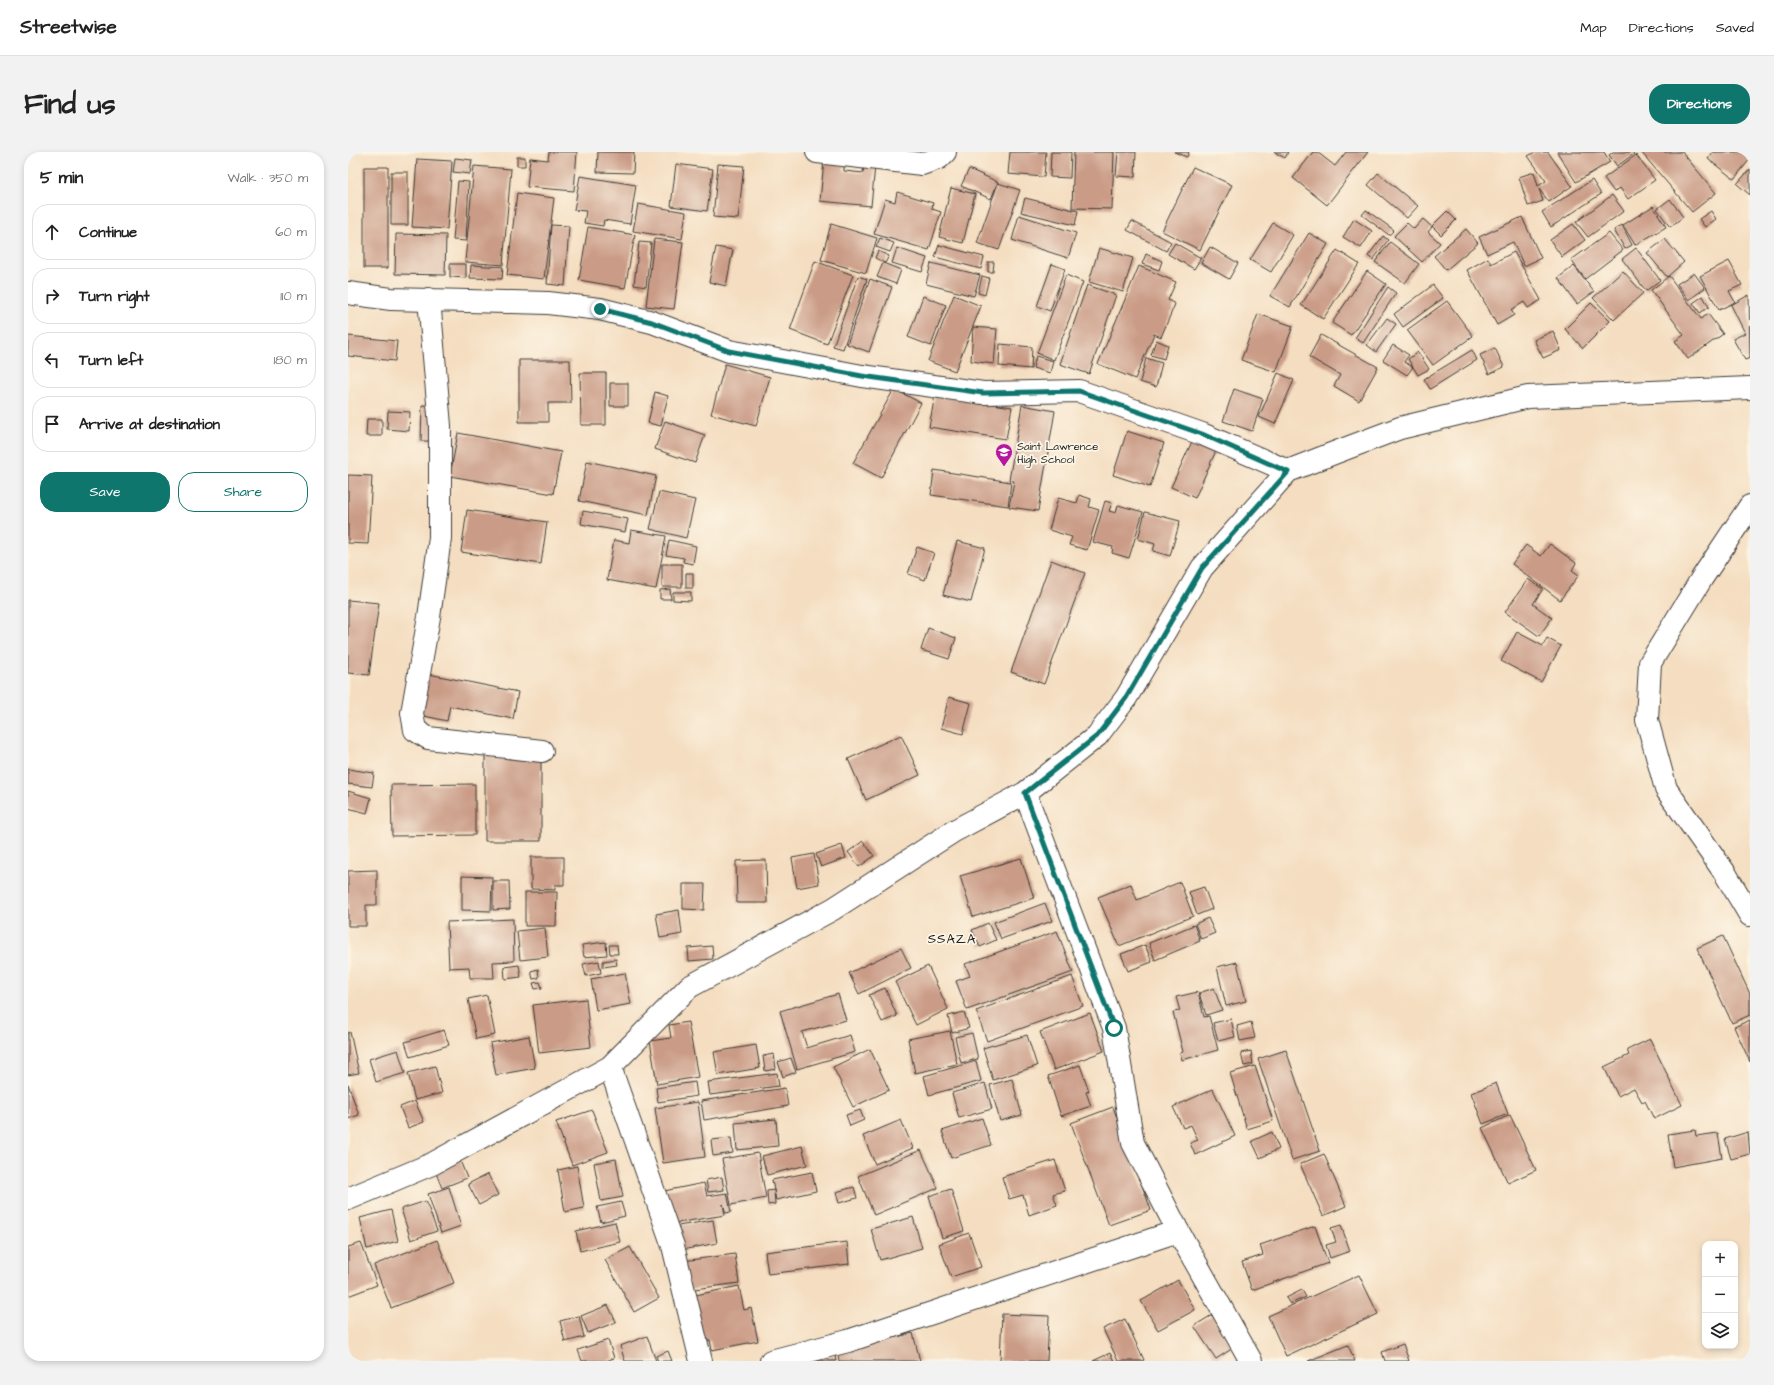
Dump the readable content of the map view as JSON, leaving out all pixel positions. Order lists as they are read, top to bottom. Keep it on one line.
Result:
{"districts":["SSAZA"],"places":{"school or university":["Saint Lawrence High School"]},"page":{"header":"Streetwise","nav":["Map","Directions","Saved"],"buttons":["Directions",["Save","Share"]],"title":"Find us","heading":["5 min","Walk · 350 m"],"list":[["Continue","60 m"],["Turn right","110 m"],["Turn left","180 m"],"Arrive at destination"],"map_buttons":["+","−"]}}
